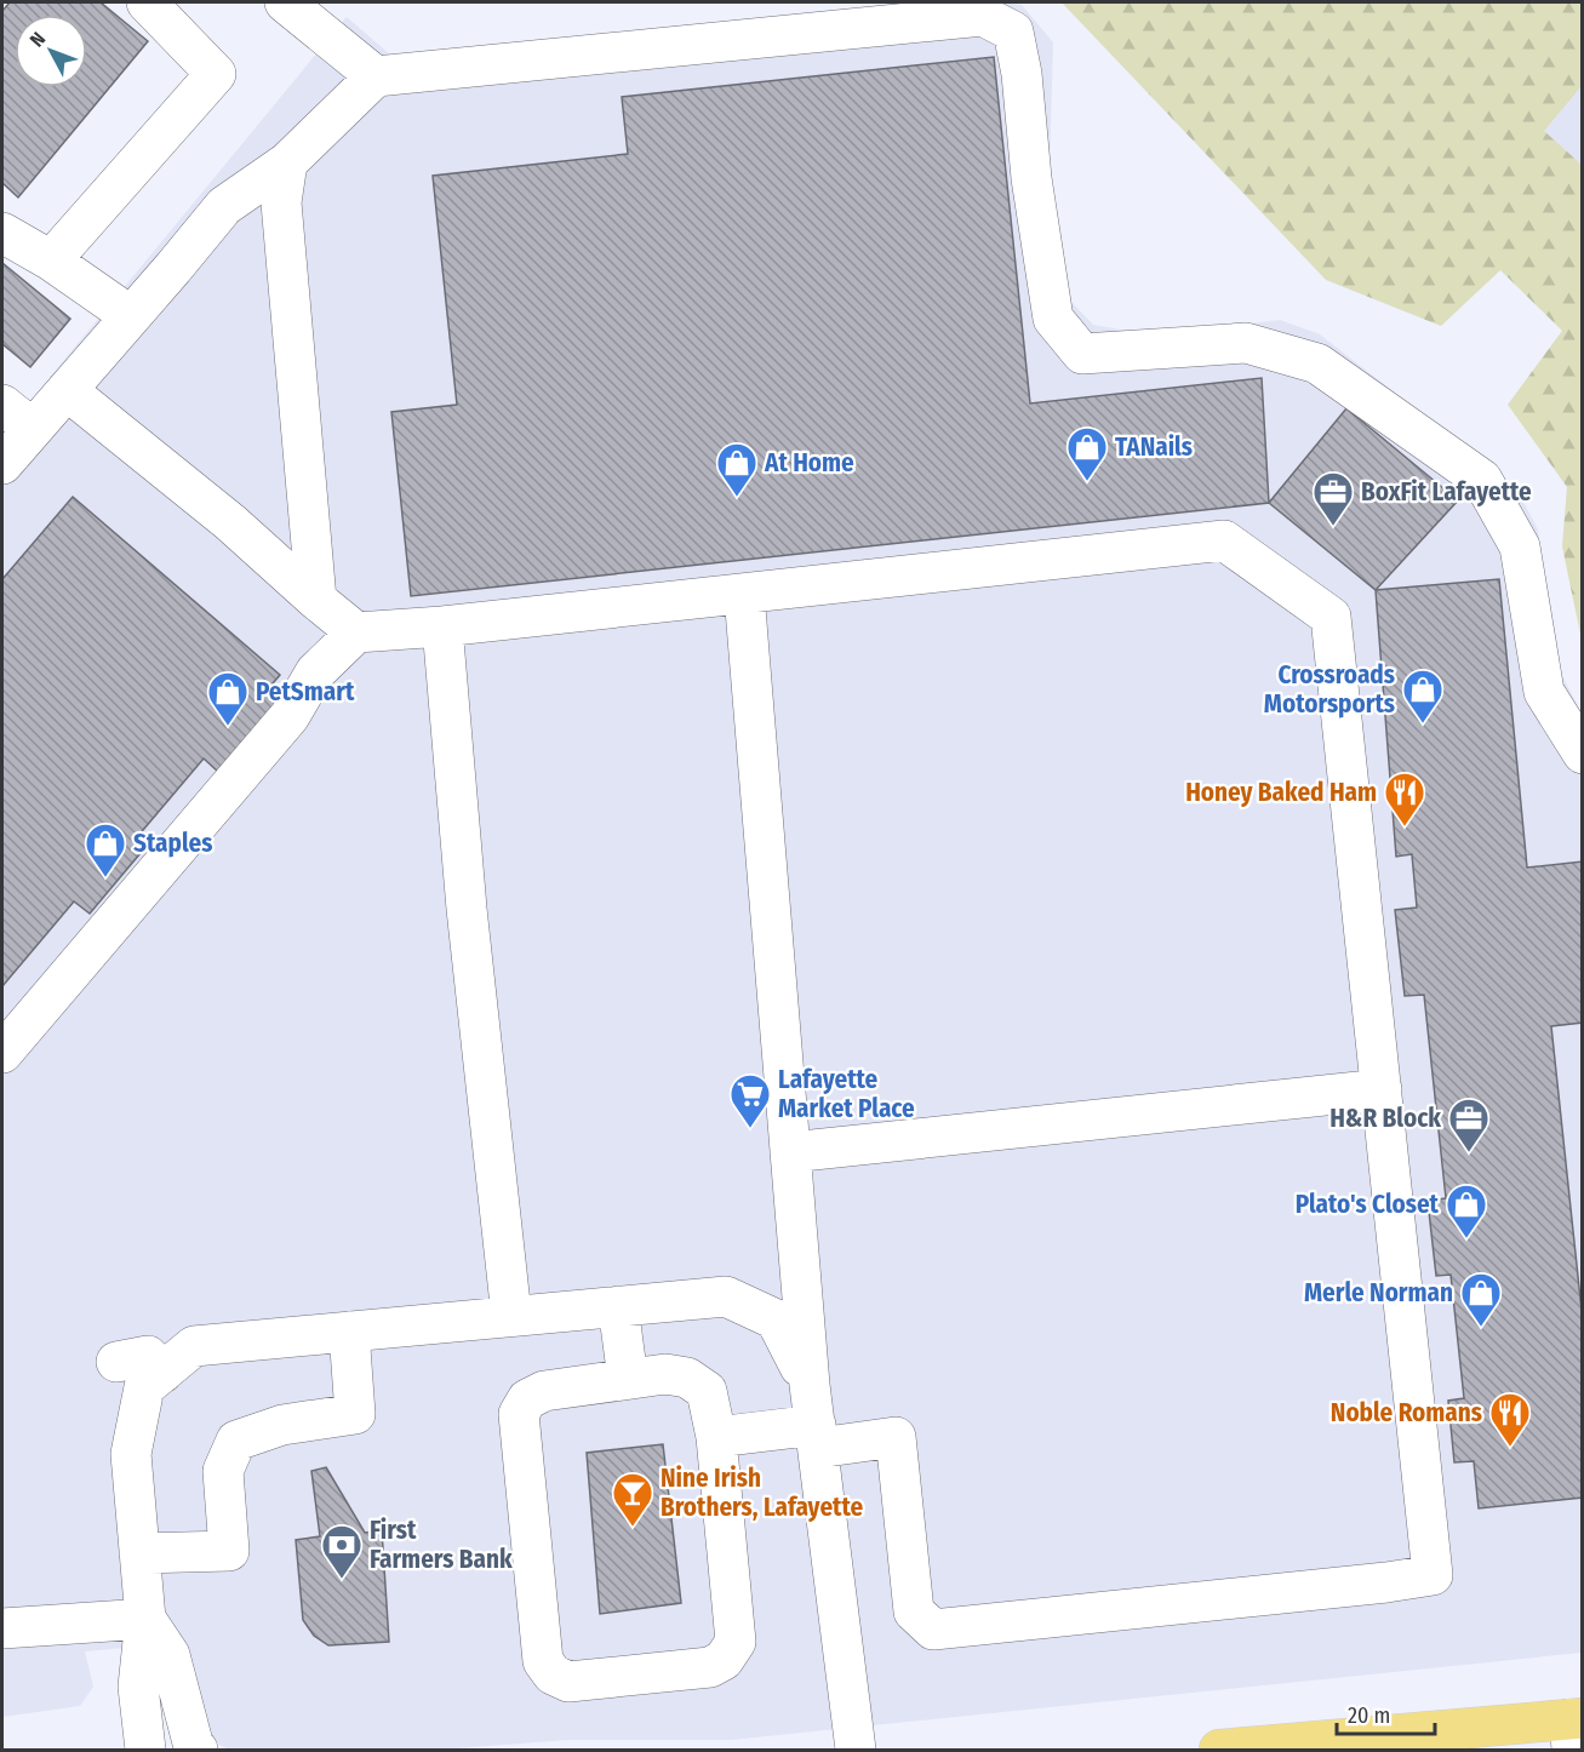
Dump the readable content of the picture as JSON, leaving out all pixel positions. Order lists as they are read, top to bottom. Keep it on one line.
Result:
{"places":{"shop":["TANails","At Home","Crossroads Motorsports","PetSmart","Staples","Plato's Closet","Merle Norman"],"office":["BoxFit Lafayette","H&R Block"],"restaurant":["Honey Baked Ham","Noble Romans"],"supermarket":["Lafayette Market Place"],"bar":["Nine Irish Brothers, Lafayette"],"bank":["First Farmers Bank"]},"scale_bar":"20 m","north":"top left"}
